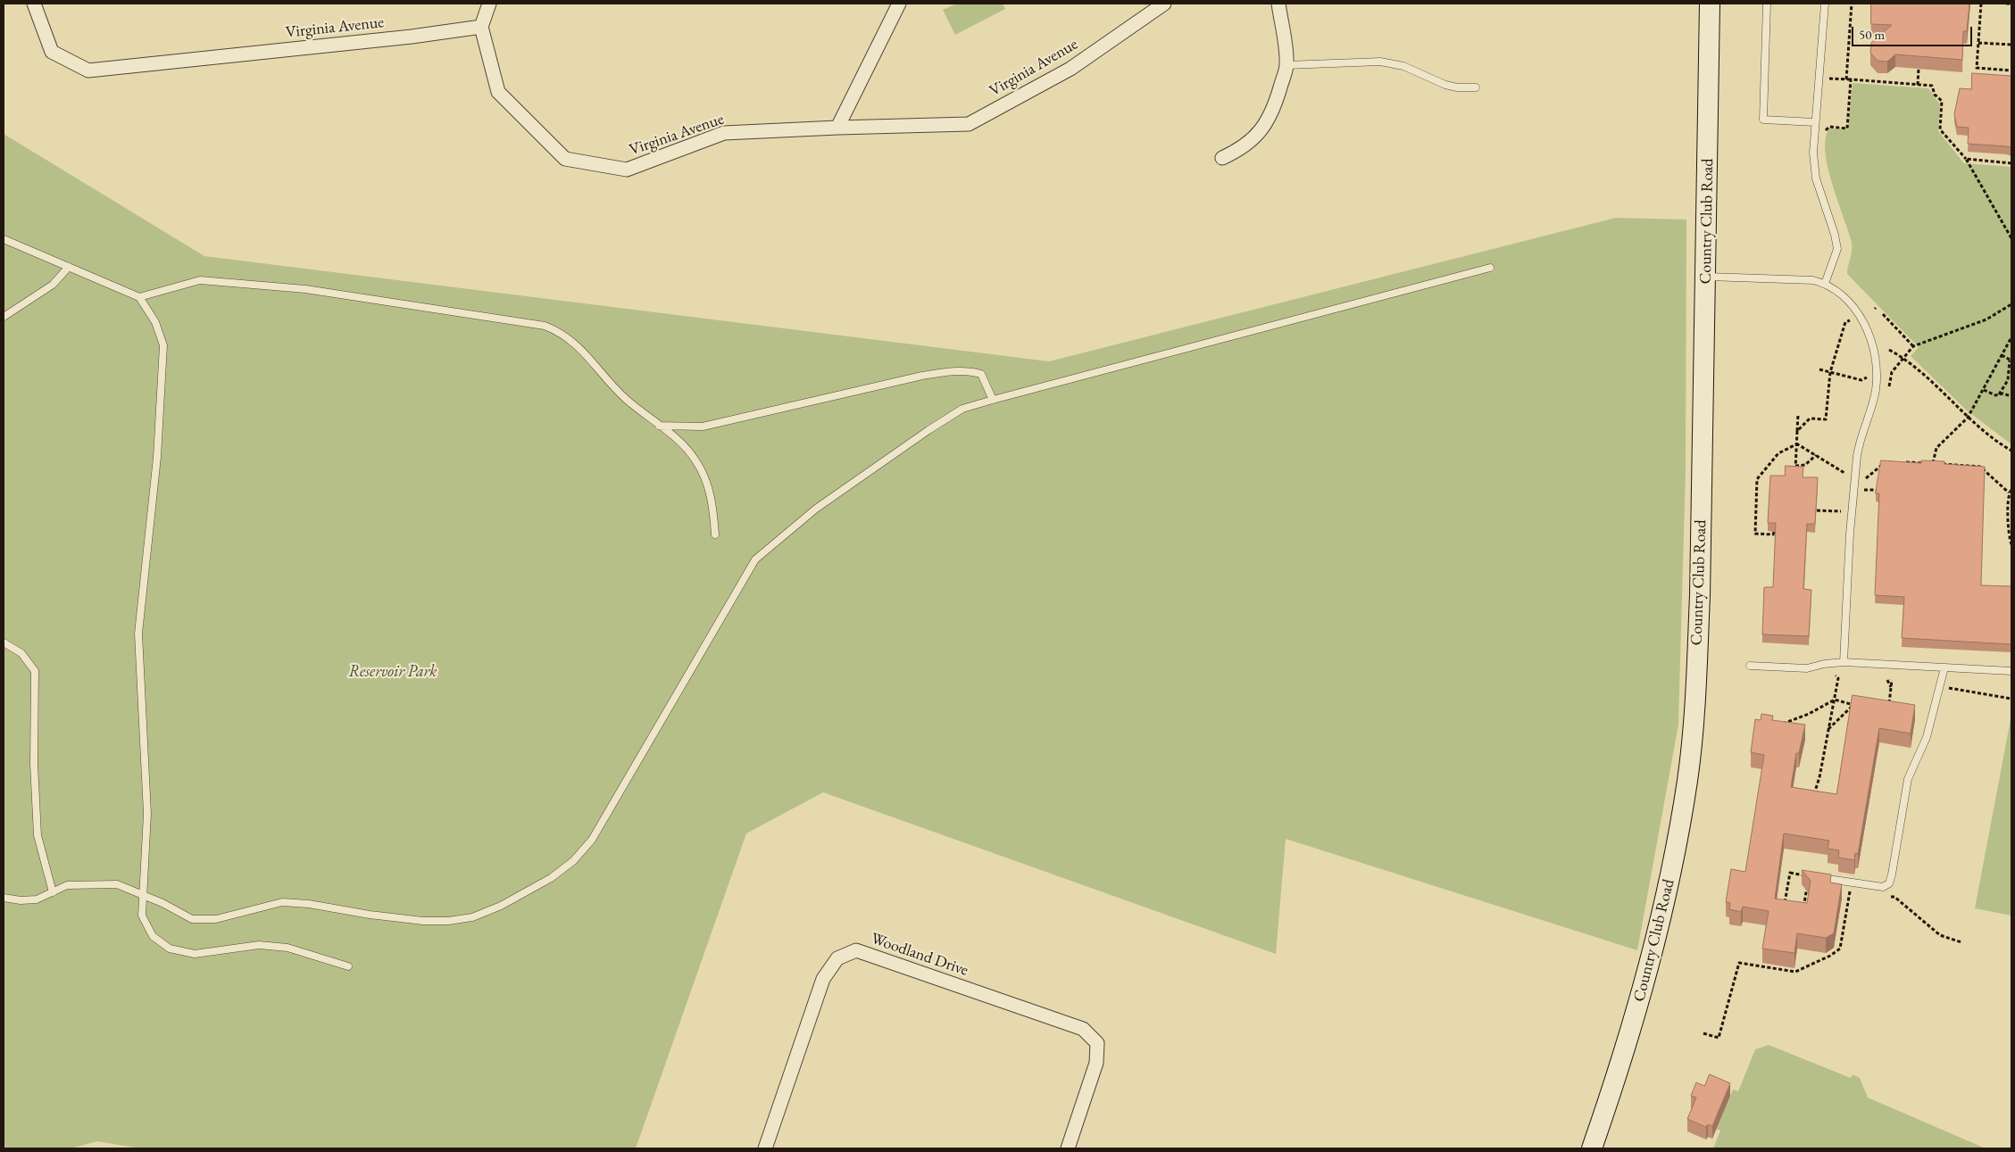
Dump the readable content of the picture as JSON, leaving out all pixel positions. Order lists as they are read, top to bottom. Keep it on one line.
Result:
{"streets":{"main road":["Country Club Road"],"street":["Virginia Avenue","Woodland Drive"]},"parks":["Reservoir Park"],"scale_bar":"50 m"}
